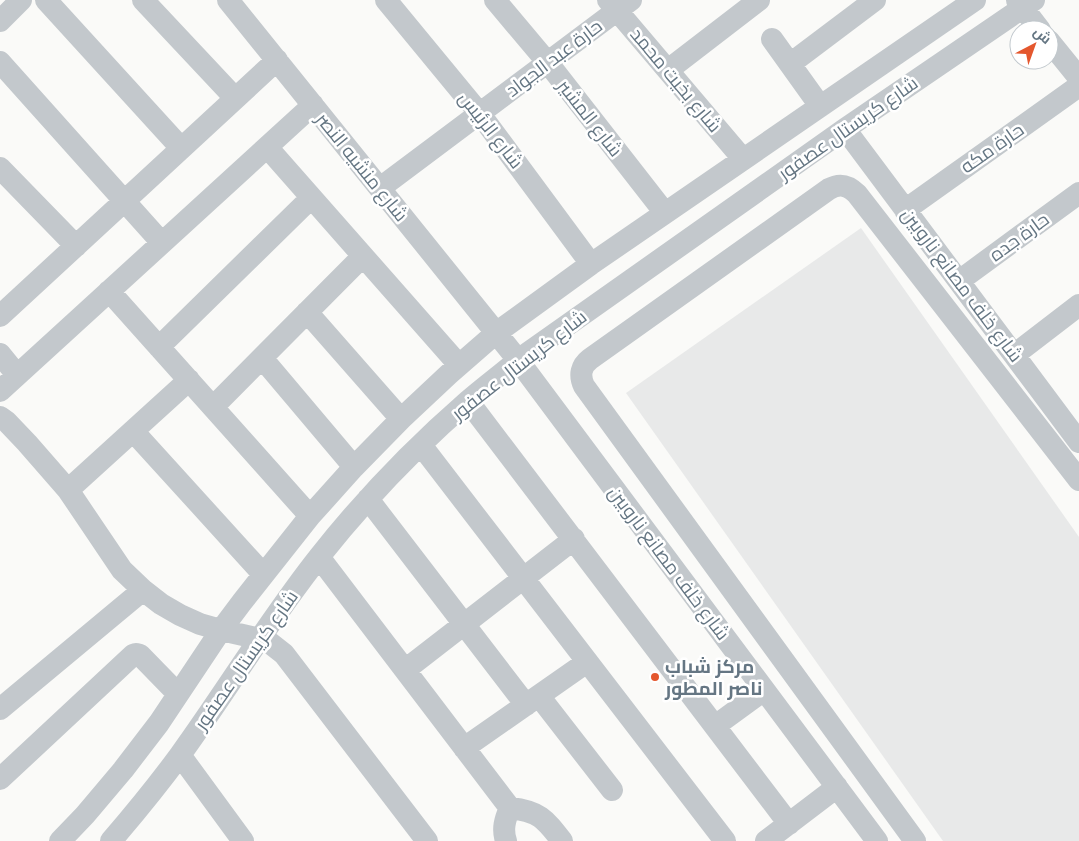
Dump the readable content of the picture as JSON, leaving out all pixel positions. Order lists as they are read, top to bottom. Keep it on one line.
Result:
{"streets":{"street":["حارة عبد الجواد","شارع بخيت محمد","شارع المشير","شارع كريستال عصفور","شارع الرئيس","حارة مكه","شارع منشيه النصر","حارة جده","شارع خلف مصانع ناروبين"]},"crossings":[["حارة عبد الجواد","شارع بخيت محمد"],["حارة عبد الجواد","شارع المشير"],["حارة عبد الجواد","شارع الرئيس"],["حارة عبد الجواد","شارع منشيه النصر"],["شارع بخيت محمد","شارع كريستال عصفور"],["شارع المشير","شارع كريستال عصفور"],["شارع كريستال عصفور","شارع الرئيس"],["شارع كريستال عصفور","شارع منشيه النصر"],["شارع كريستال عصفور","شارع خلف مصانع ناروبين"],["حارة مكه","شارع خلف مصانع ناروبين"],["شارع منشيه النصر","شارع خلف مصانع ناروبين"],["حارة جده","شارع خلف مصانع ناروبين"]],"places":["مركز شباب ناصر المطور"],"north":"top right"}
